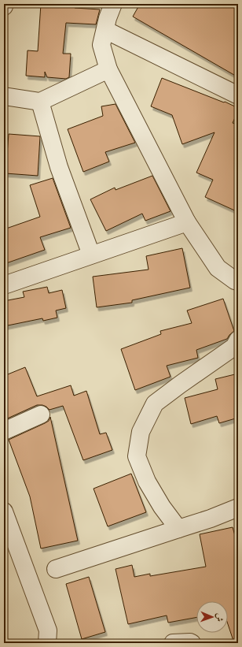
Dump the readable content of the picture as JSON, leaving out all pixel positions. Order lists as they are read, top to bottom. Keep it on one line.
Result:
{"north":"right"}
